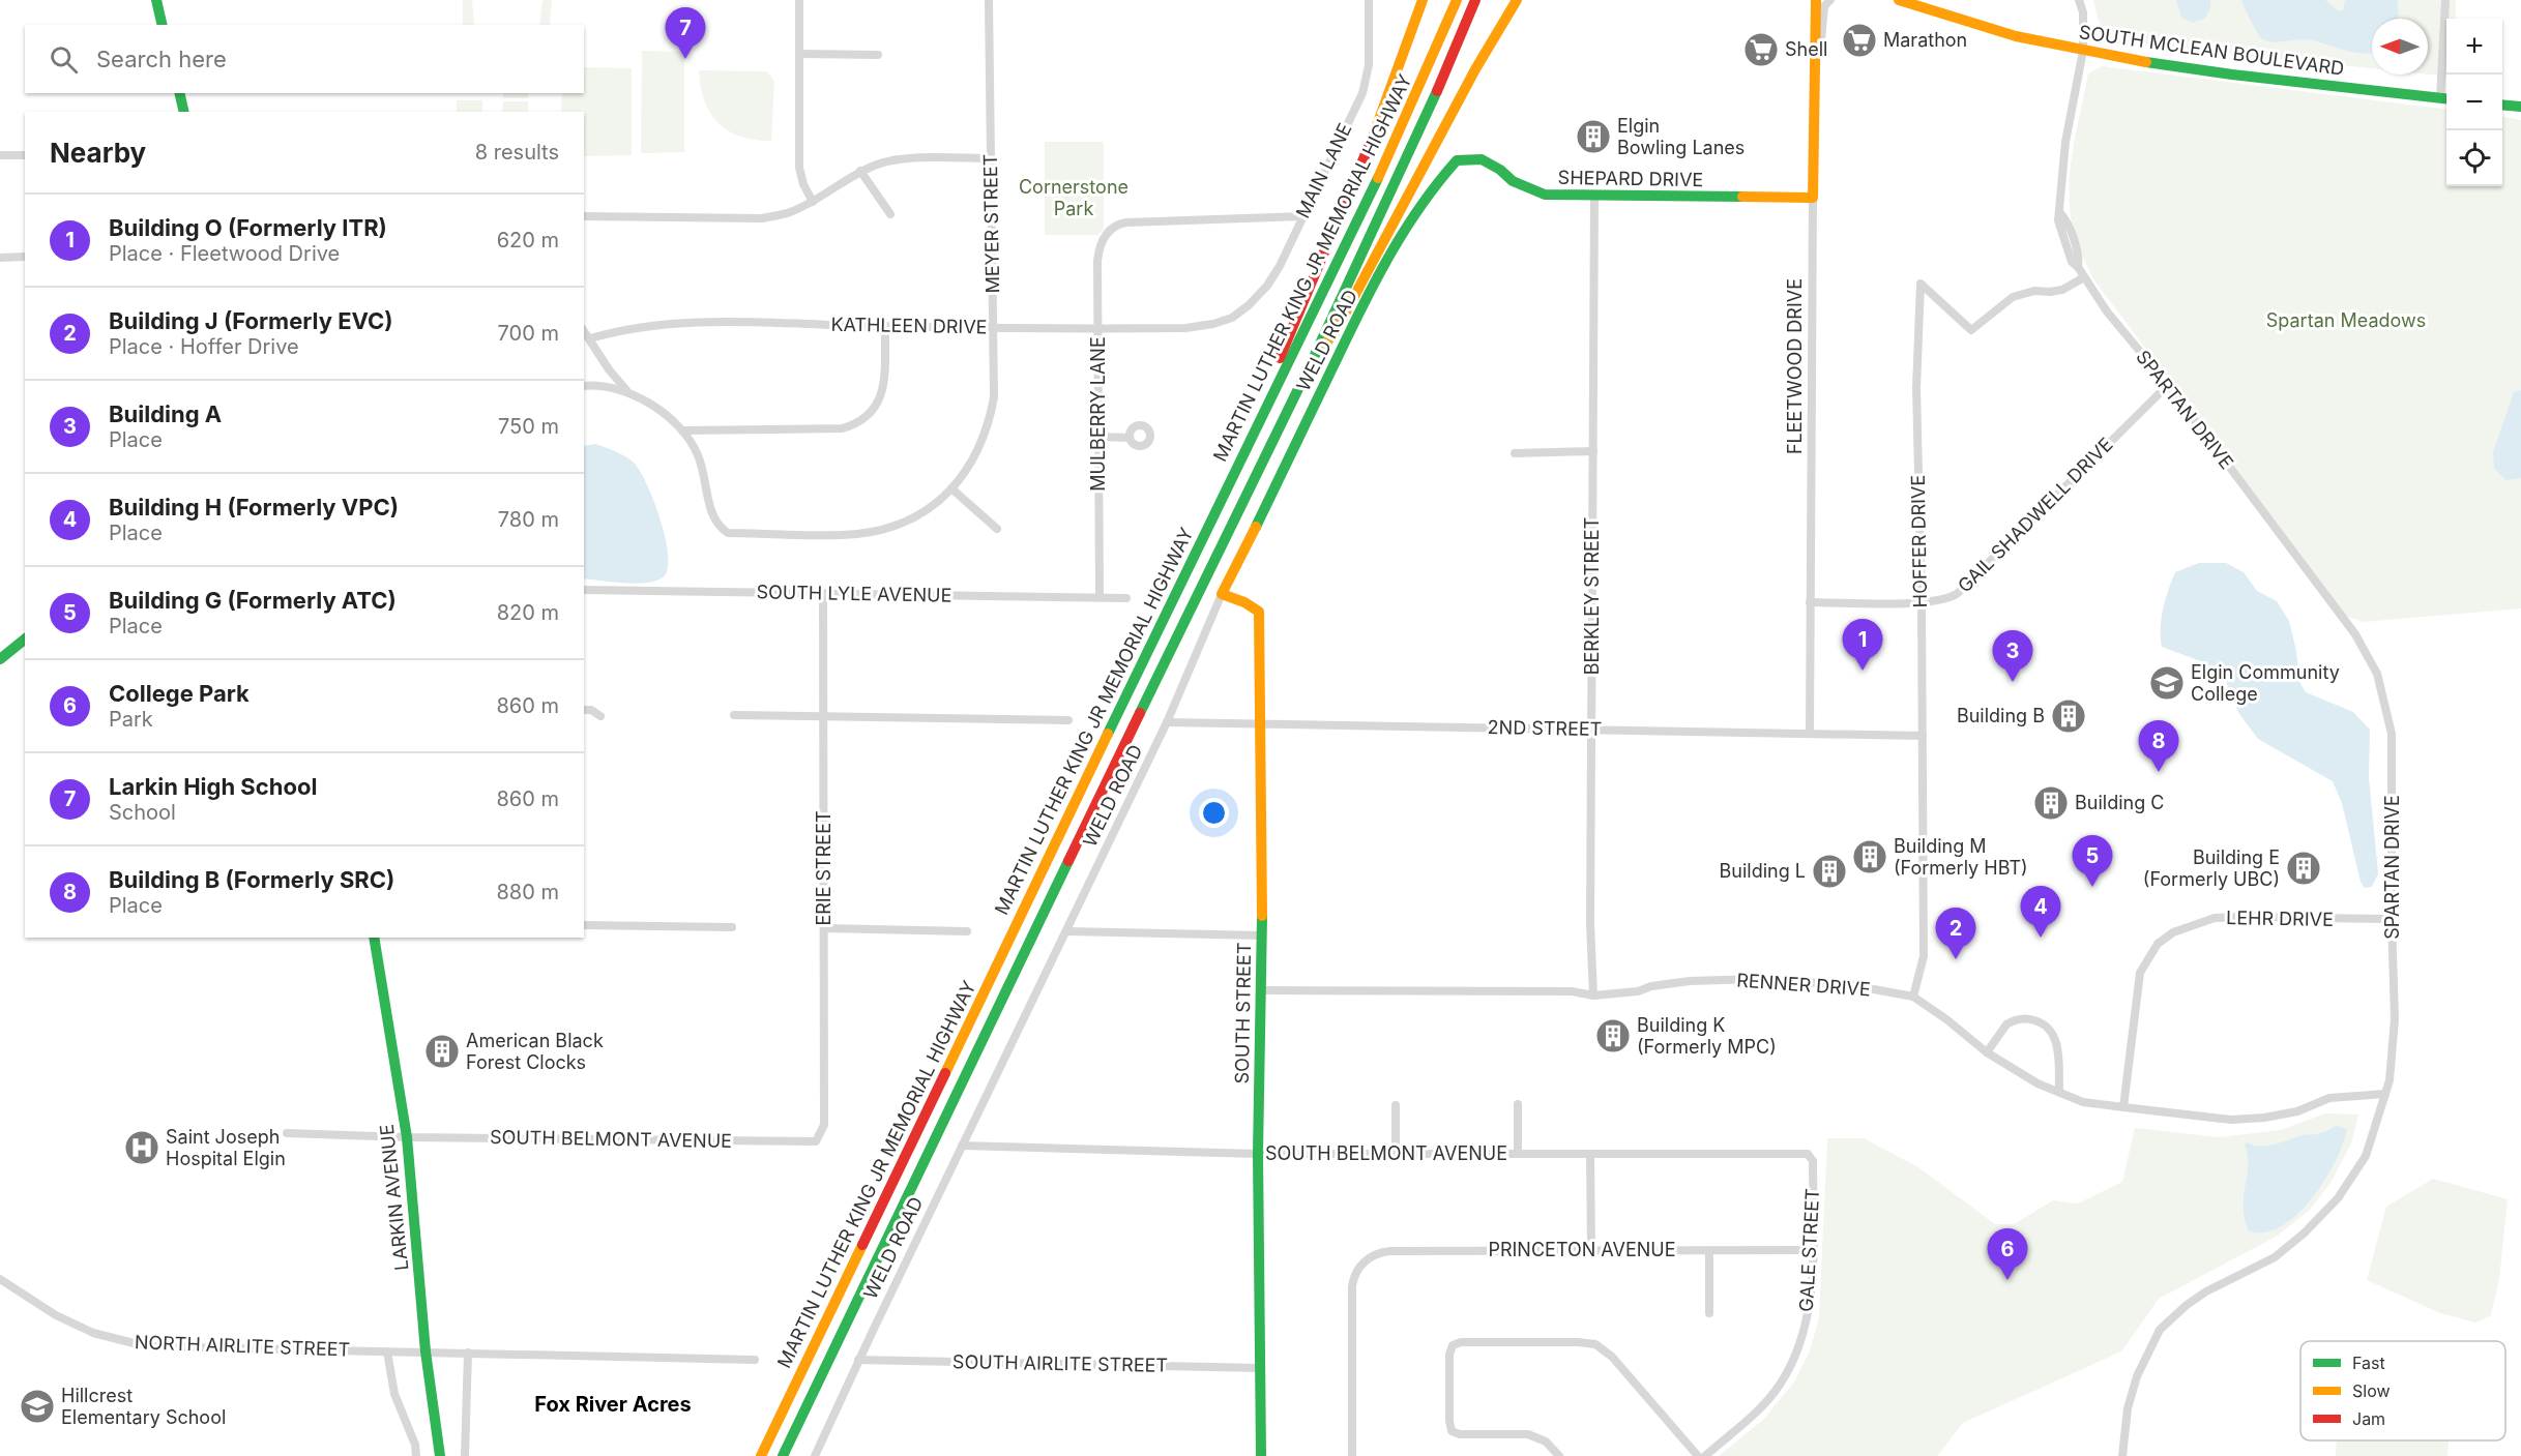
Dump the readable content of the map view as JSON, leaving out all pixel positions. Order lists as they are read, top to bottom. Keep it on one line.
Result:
{"streets":{"main road":["SOUTH MCLEAN BOULEVARD","SHEPARD DRIVE","MARTIN LUTHER KING JR MEMORIAL HIGHWAY","WELD ROAD","FLEETWOOD DRIVE","SOUTH STREET","LARKIN AVENUE"],"street":["MAIN LANE","MEYER STREET","KATHLEEN DRIVE","SPARTAN DRIVE","MULBERRY LANE","GAIL SHADWELL DRIVE","HOFFER DRIVE","SOUTH LYLE AVENUE","BERKLEY STREET","2ND STREET","ERIE STREET","LEHR DRIVE","RENNER DRIVE","SOUTH BELMONT AVENUE","PRINCETON AVENUE","GALE STREET","NORTH AIRLITE STREET","SOUTH AIRLITE STREET"]},"crossings":[["SOUTH MCLEAN BOULEVARD","SPARTAN DRIVE"],["MAIN LANE","KATHLEEN DRIVE"],["MAIN LANE","MULBERRY LANE"],["SHEPARD DRIVE","WELD ROAD"],["SHEPARD DRIVE","FLEETWOOD DRIVE"],["SHEPARD DRIVE","BERKLEY STREET"],["MEYER STREET","KATHLEEN DRIVE"],["KATHLEEN DRIVE","MULBERRY LANE"],["WELD ROAD","2ND STREET"],["WELD ROAD","SOUTH STREET"],["WELD ROAD","SOUTH BELMONT AVENUE"],["WELD ROAD","SOUTH AIRLITE STREET"],["FLEETWOOD DRIVE","GAIL SHADWELL DRIVE"],["FLEETWOOD DRIVE","2ND STREET"],["SPARTAN DRIVE","GAIL SHADWELL DRIVE"],["SPARTAN DRIVE","HOFFER DRIVE"],["SPARTAN DRIVE","LEHR DRIVE"],["SPARTAN DRIVE","RENNER DRIVE"],["MULBERRY LANE","SOUTH LYLE AVENUE"],["GAIL SHADWELL DRIVE","HOFFER DRIVE"],["HOFFER DRIVE","2ND STREET"],["HOFFER DRIVE","RENNER DRIVE"],["SOUTH LYLE AVENUE","ERIE STREET"],["BERKLEY STREET","2ND STREET"],["BERKLEY STREET","RENNER DRIVE"],["2ND STREET","SOUTH STREET"],["ERIE STREET","SOUTH BELMONT AVENUE"],["LEHR DRIVE","RENNER DRIVE"],["RENNER DRIVE","SOUTH STREET"],["SOUTH STREET","SOUTH BELMONT AVENUE"],["SOUTH STREET","SOUTH AIRLITE STREET"],["SOUTH BELMONT AVENUE","LARKIN AVENUE"],["SOUTH BELMONT AVENUE","GALE STREET"],["LARKIN AVENUE","NORTH AIRLITE STREET"],["PRINCETON AVENUE","GALE STREET"]],"districts":["Fox River Acres"],"parks":["Cornerstone Park","Spartan Meadows"],"places":{"supermarket":["Marathon","Shell"],"building":["Elgin Bowling Lanes","Building B","Building C","Building M (Formerly HBT)","Building E (Formerly UBC)","Building L","Building K (Formerly MPC)","American Black Forest Clocks"],"school or university":["Elgin Community College","Hillcrest Elementary School"],"hospital":["Saint Joseph Hospital Elgin"]},"legend":["Fast","Slow","Jam"],"north":"left","page":{"pins":["7","1","3","8","5","4","2","6"],"map_buttons":["+","−"],"search":"Search here","heading":["Nearby","8 results"],"list":[{"mark":"1","name":"Building O (Formerly ITR)","note":"Place · Fleetwood Drive","value":"620 m"},{"mark":"2","name":"Building J (Formerly EVC)","note":"Place · Hoffer Drive","value":"700 m"},{"mark":"3","name":"Building A","note":"Place","value":"750 m"},{"mark":"4","name":"Building H (Formerly VPC)","note":"Place","value":"780 m"},{"mark":"5","name":"Building G (Formerly ATC)","note":"Place","value":"820 m"},{"mark":"6","name":"College Park","note":"Park","value":"860 m"},{"mark":"7","name":"Larkin High School","note":"School","value":"860 m"},{"mark":"8","name":"Building B (Formerly SRC)","note":"Place","value":"880 m"}]}}
